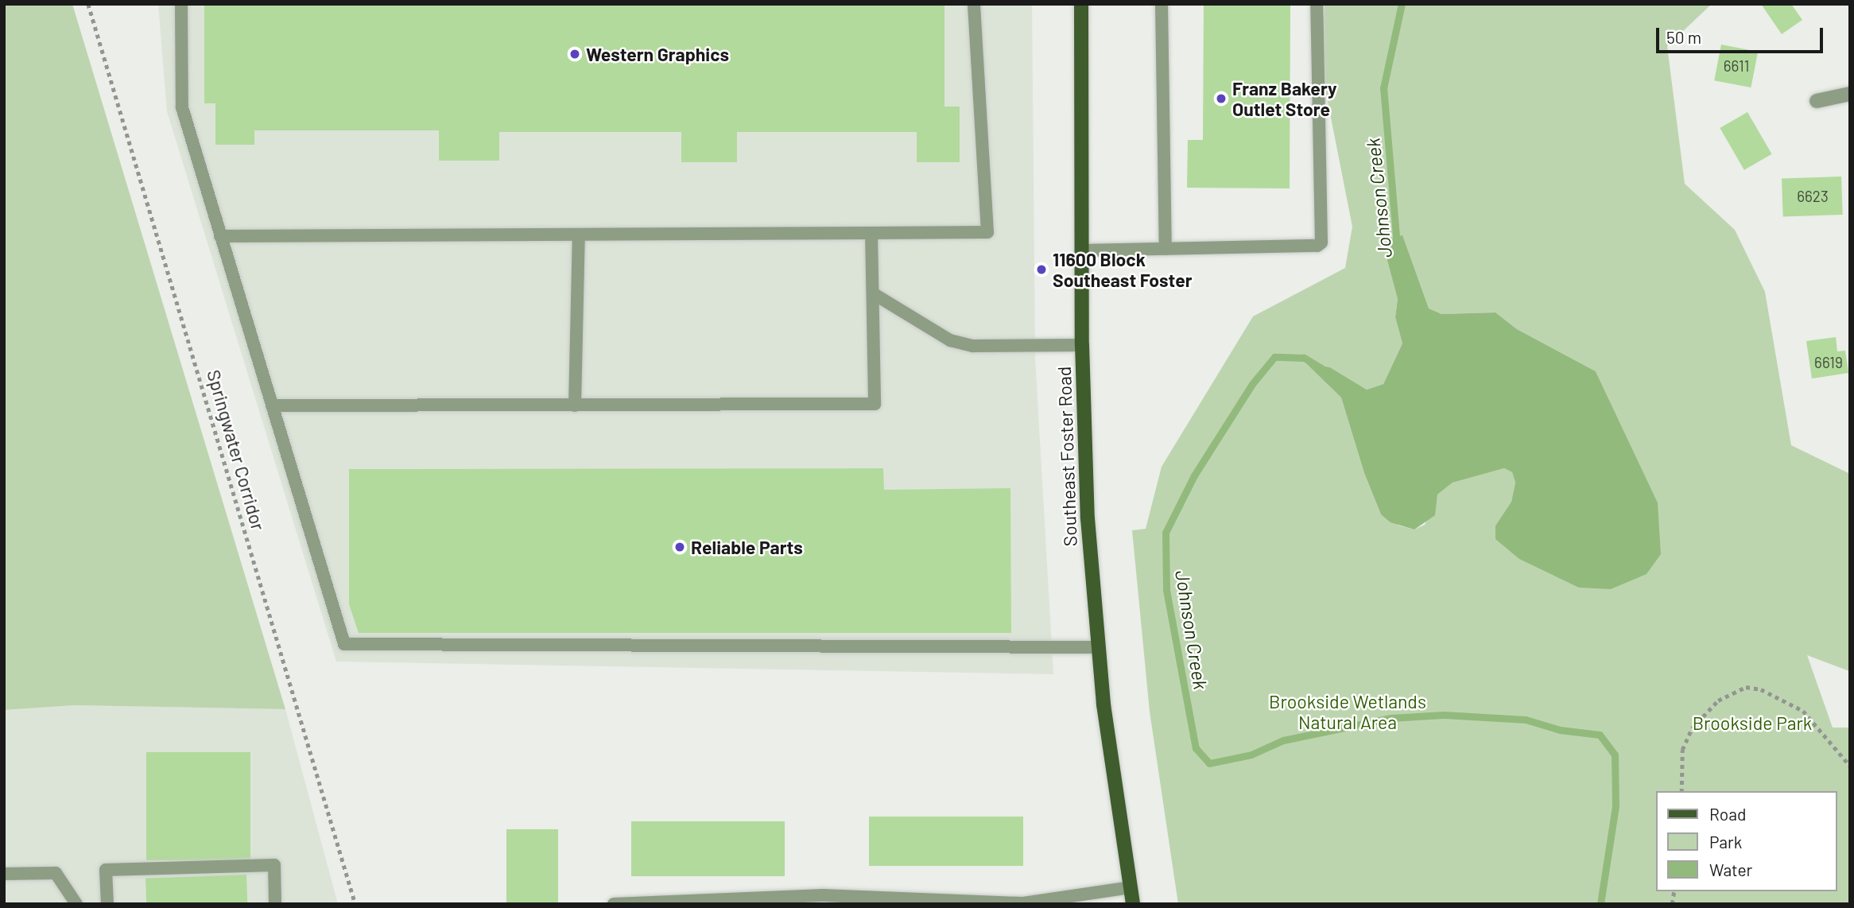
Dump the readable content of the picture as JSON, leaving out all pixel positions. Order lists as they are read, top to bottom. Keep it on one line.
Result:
{"streets":{"main road":["Southeast Foster Road"],"path":["Springwater Corridor"]},"water":["Johnson Creek"],"parks":["Brookside Wetlands Natural Area","Brookside Park"],"places":["Western Graphics","Franz Bakery Outlet Store","11600 Block Southeast Foster","Reliable Parts"],"house_numbers":["6611","6623","6619"],"legend":["Road","Park","Water"],"scale_bar":"50 m"}
